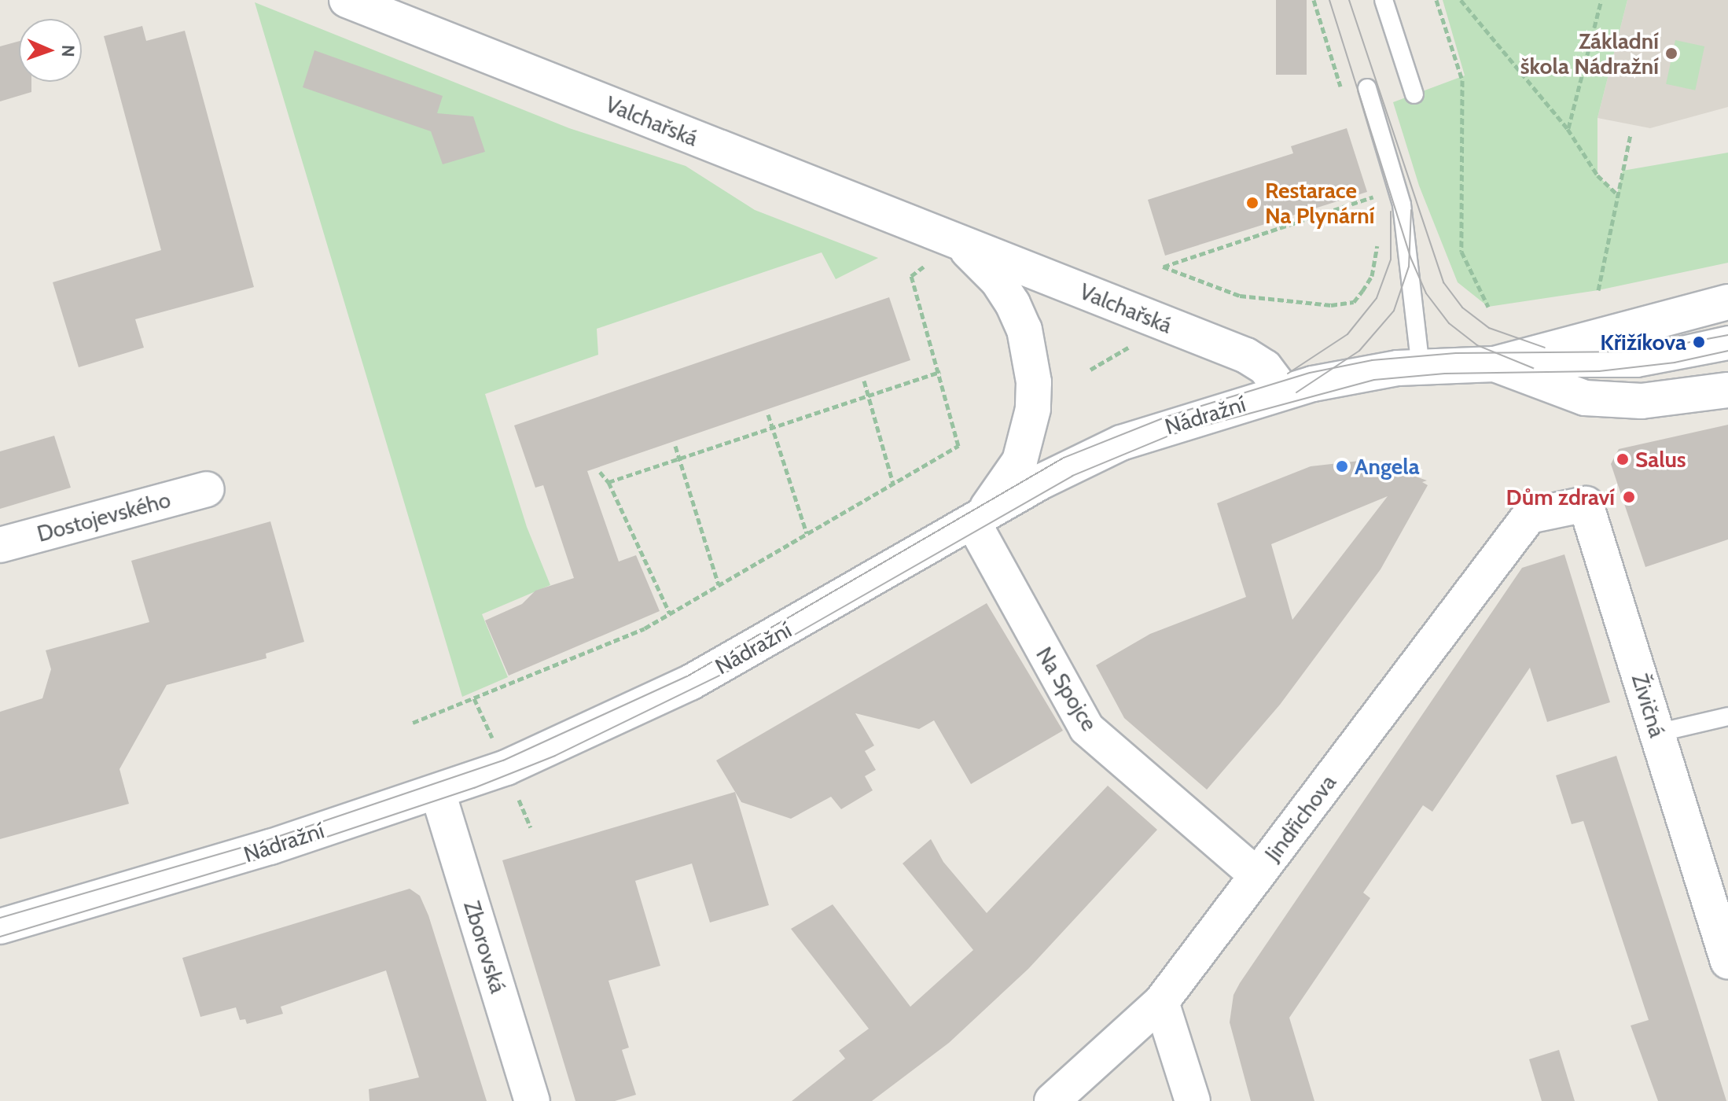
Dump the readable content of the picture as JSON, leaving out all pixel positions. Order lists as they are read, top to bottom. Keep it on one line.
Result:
{"streets":{"street":["Valchařská","Nádražní","Dostojevského","Na Spojce","Živičná","Jindřichova","Zborovská"]},"crossings":[["Valchařská","Nádražní"],["Valchařská","Na Spojce"],["Nádražní","Na Spojce"],["Nádražní","Zborovská"],["Na Spojce","Jindřichova"],["Živičná","Jindřichova"]],"places":["Základní škola Nádražní","Restarace Na Plynární","Křižíkova","Salus","Angela","Dům zdraví"],"north":"right"}
